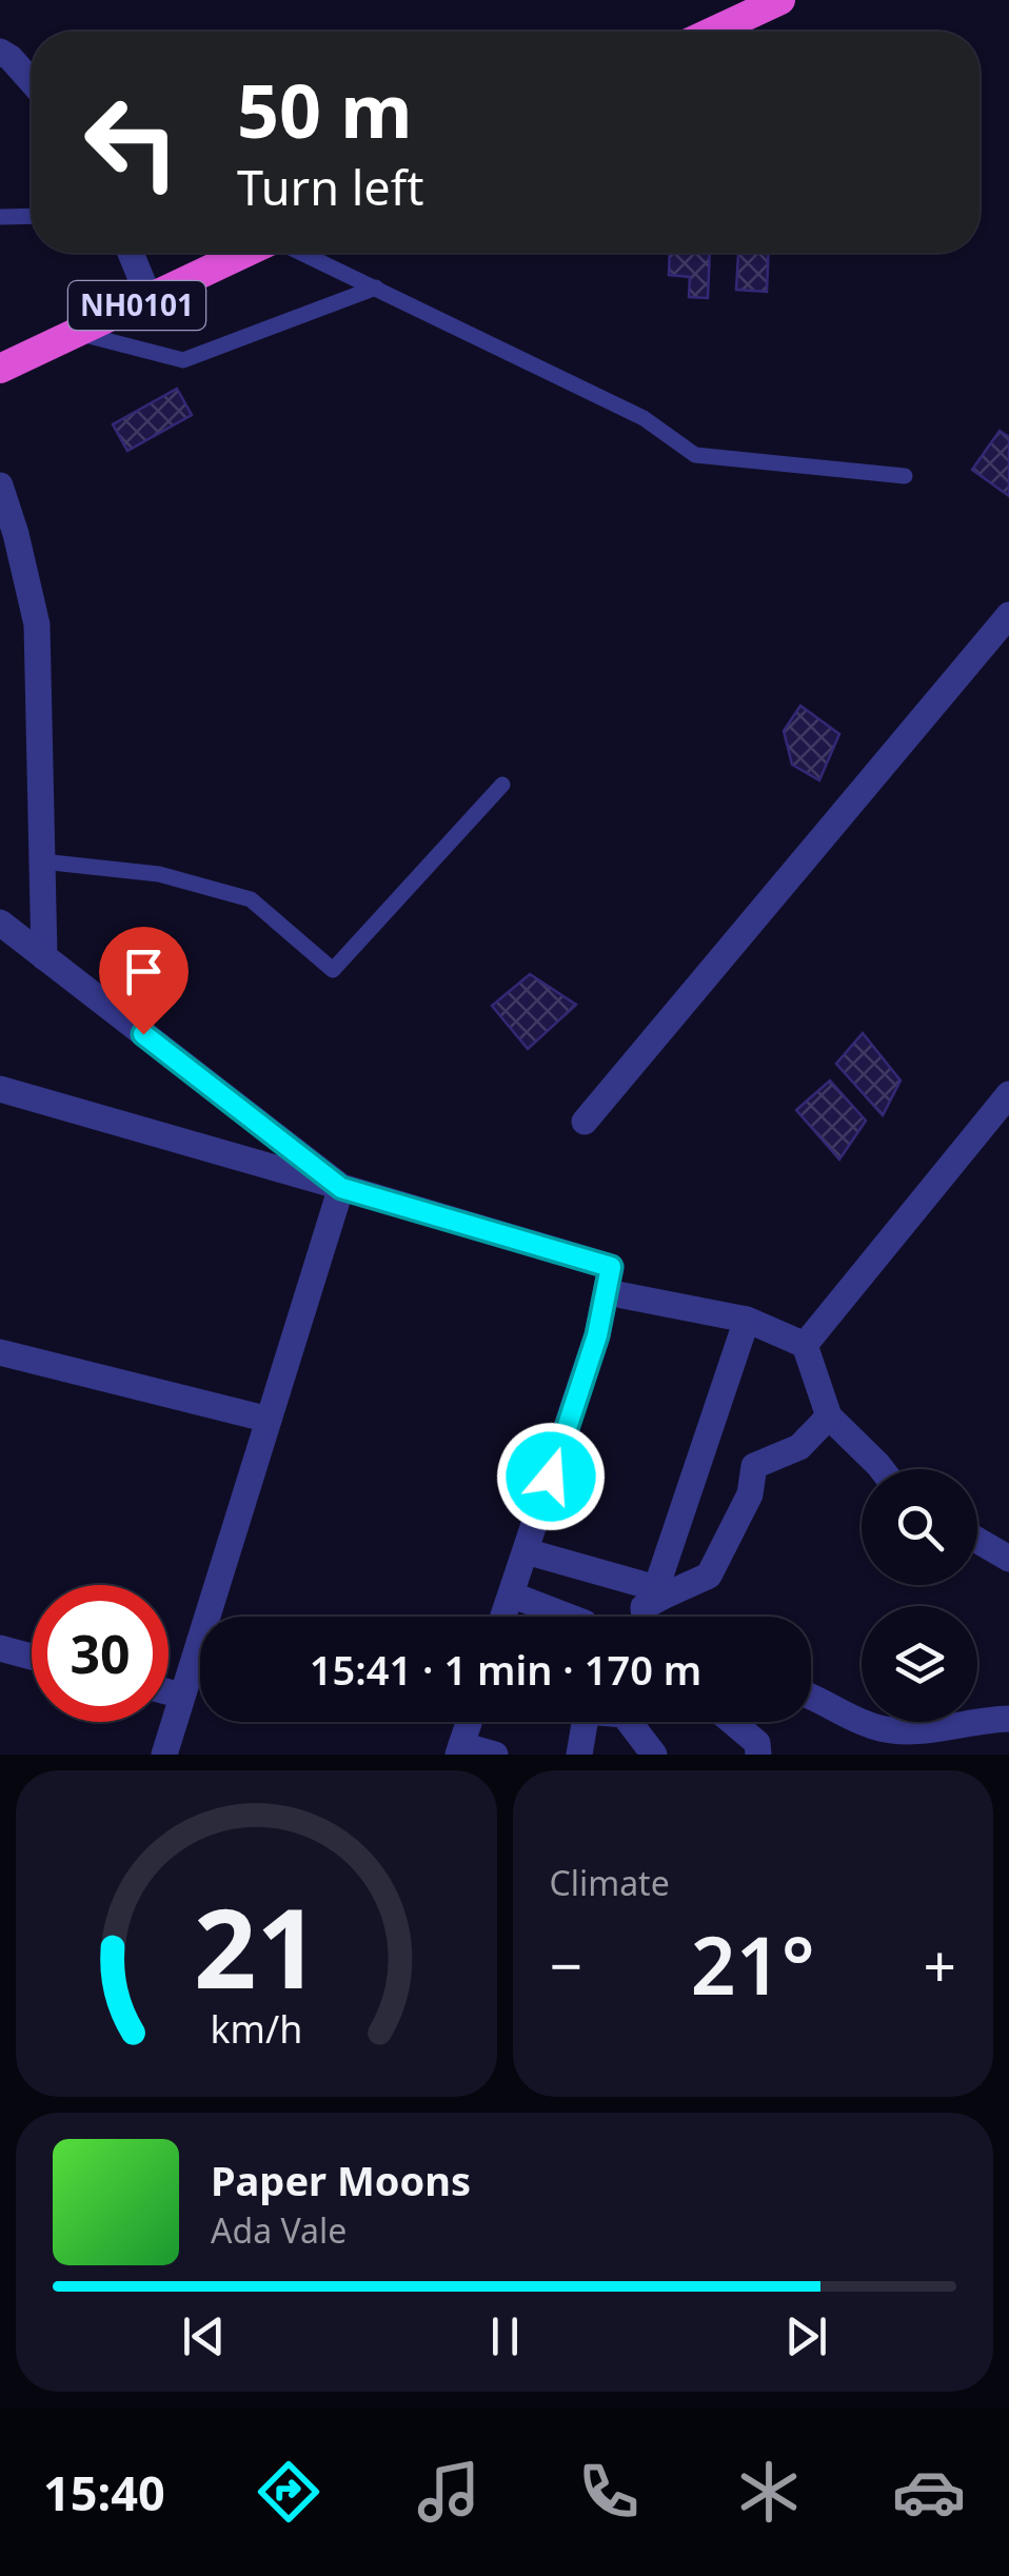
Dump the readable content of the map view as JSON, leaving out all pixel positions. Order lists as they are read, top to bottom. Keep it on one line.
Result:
{"streets":{"highway":["NH0101"]},"page":{"turn":["50 m","Turn left"],"limit":"30","trip":"15:41 · 1 min · 170 m","tile":"Climate","heat":["−","21°","+"],"song":["Paper Moons","Ada Vale"],"tabs":"15:40","gauge":["21","km/h"]}}
